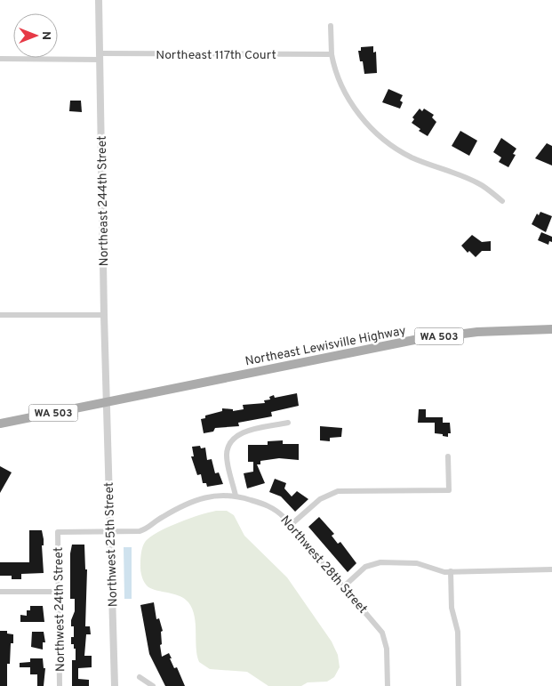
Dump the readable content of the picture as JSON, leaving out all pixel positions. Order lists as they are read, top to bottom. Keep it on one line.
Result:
{"streets":{"main road":["WA 503","Northeast Lewisville Highway"],"street":["Northeast 117th Court","Northeast 244th Street","Northwest 25th Street","Northwest 28th Street","Northwest 24th Street"]},"crossings":[["Northeast 117th Court","Northeast 244th Street"],["Northeast 244th Street","WA 503"],["Northeast 244th Street","Northeast Lewisville Highway"],["Northeast 244th Street","Northwest 25th Street"],["WA 503","Northeast Lewisville Highway"],["WA 503","Northwest 25th Street"],["Northeast Lewisville Highway","Northwest 25th Street"],["Northwest 25th Street","Northwest 28th Street"],["Northwest 28th Street","Northwest 24th Street"]],"north":"right"}
